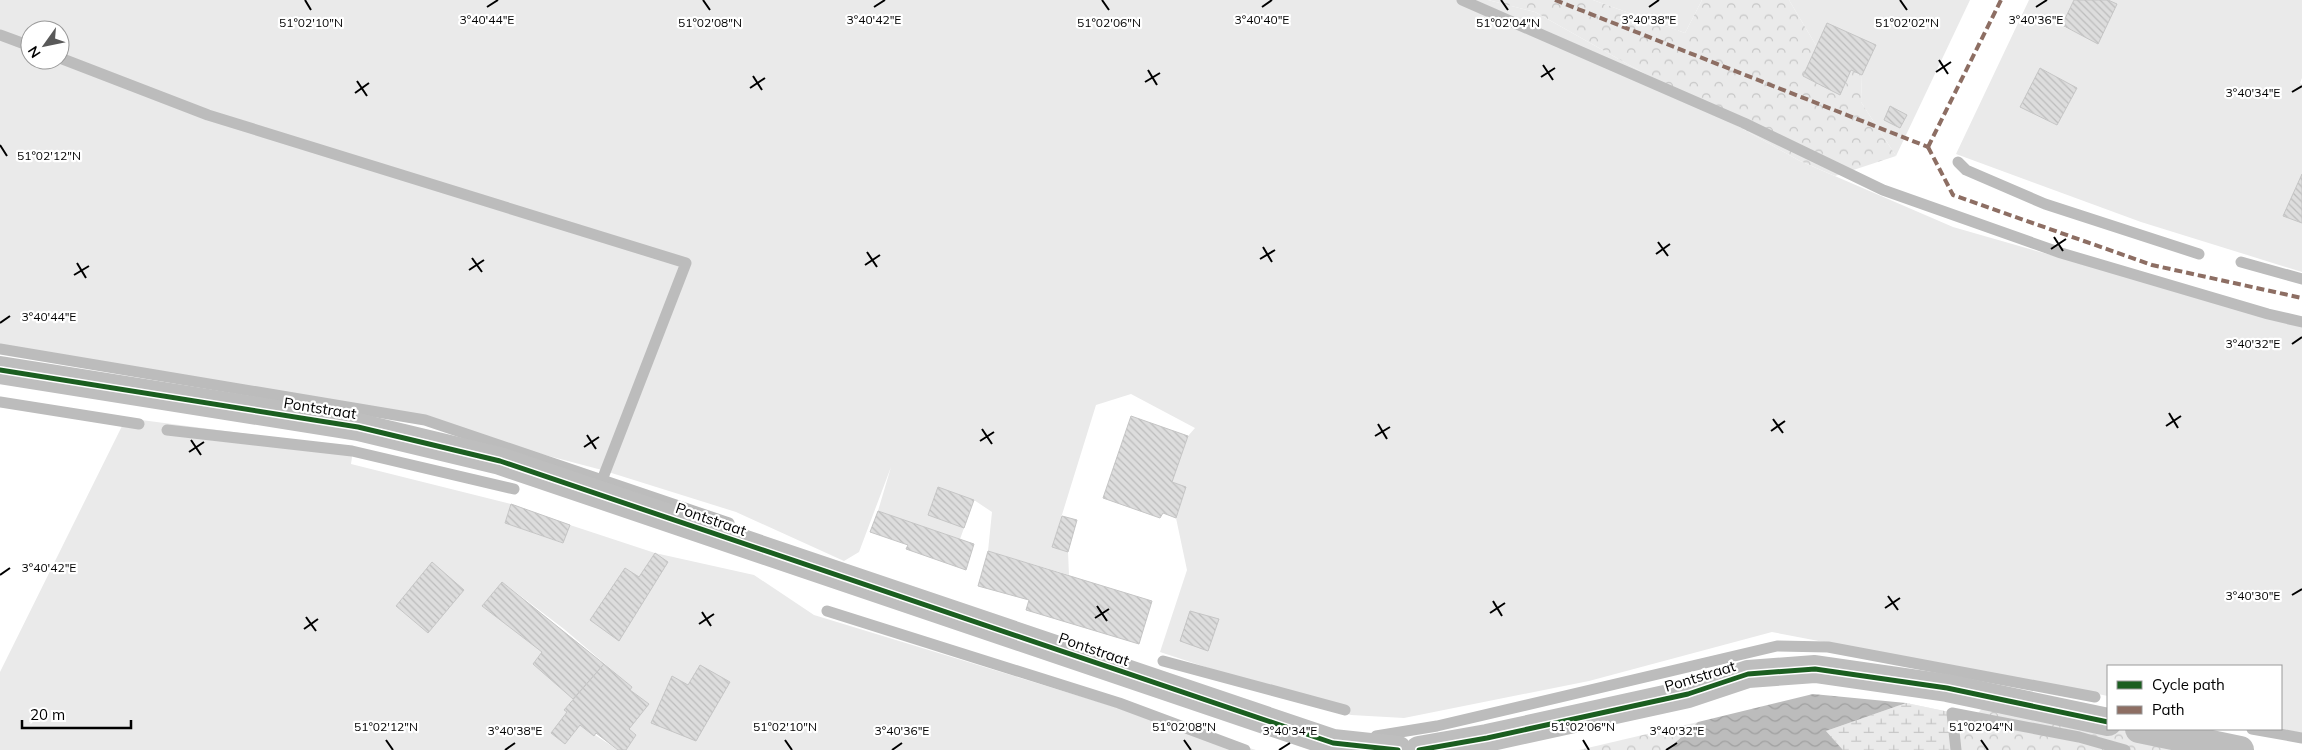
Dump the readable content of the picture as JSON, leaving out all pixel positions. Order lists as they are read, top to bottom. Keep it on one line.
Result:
{"streets":{"street":["Pontstraat"]},"legend":["Cycle path","Path"],"scale_bar":"20 m","north":"bottom left","coordinates":["3°40'44\"E","3°40'42\"E","3°40'40\"E","3°40'38\"E","3°40'36\"E","51°02'10\"N","51°02'08\"N","51°02'06\"N","51°02'04\"N","51°02'02\"N","3°40'34\"E","51°02'12\"N","3°40'32\"E","3°40'30\"E"]}
